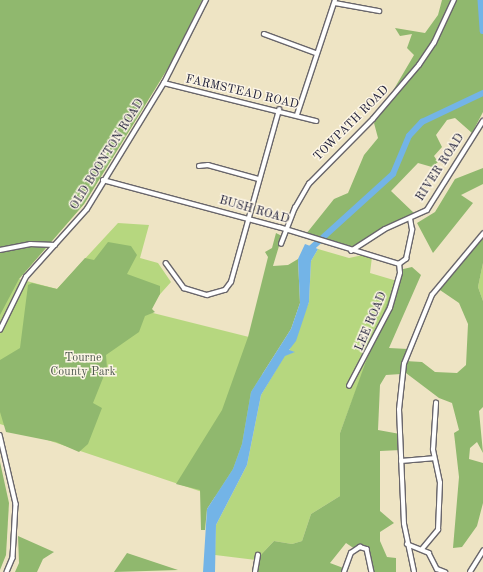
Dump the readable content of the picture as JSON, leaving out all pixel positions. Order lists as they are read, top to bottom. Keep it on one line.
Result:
{"streets":{"street":["FARMSTEAD ROAD","TOWPATH ROAD","OLD BOONTON ROAD","RIVER ROAD","BUSH ROAD","LEE ROAD"]},"crossings":[["FARMSTEAD ROAD","OLD BOONTON ROAD"],["TOWPATH ROAD","BUSH ROAD"],["OLD BOONTON ROAD","BUSH ROAD"],["RIVER ROAD","BUSH ROAD"],["RIVER ROAD","LEE ROAD"],["BUSH ROAD","LEE ROAD"]],"parks":["Tourne County Park"]}
